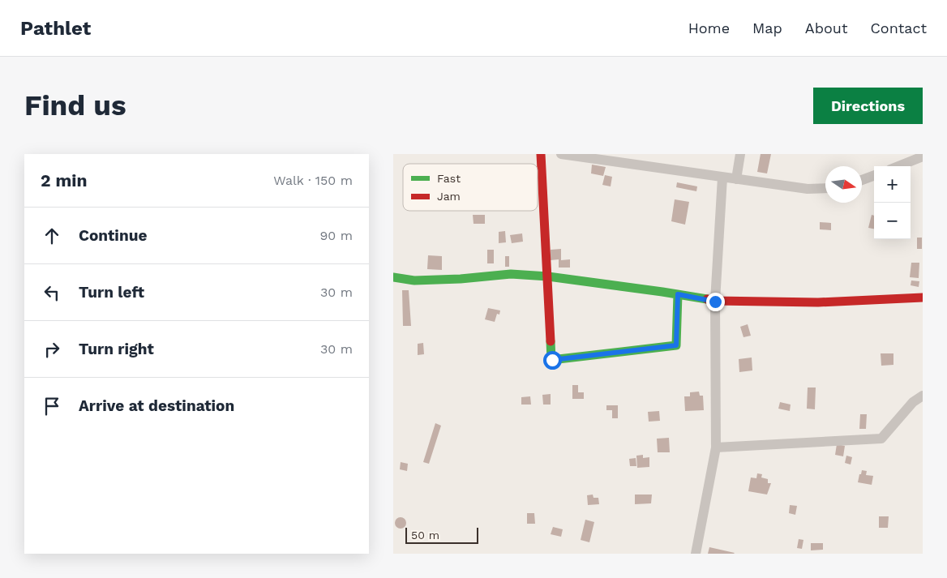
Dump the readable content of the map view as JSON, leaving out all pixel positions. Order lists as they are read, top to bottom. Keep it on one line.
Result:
{"legend":["Fast","Jam"],"scale_bar":"50 m","north":"right","page":{"header":"Pathlet","nav":["Home","Map","About","Contact"],"buttons":"Directions","title":"Find us","heading":["2 min","Walk · 150 m"],"map_buttons":["+","−"],"list":[["Continue","90 m"],["Turn left","30 m"],["Turn right","30 m"],"Arrive at destination"],"scale":"50 m"}}
